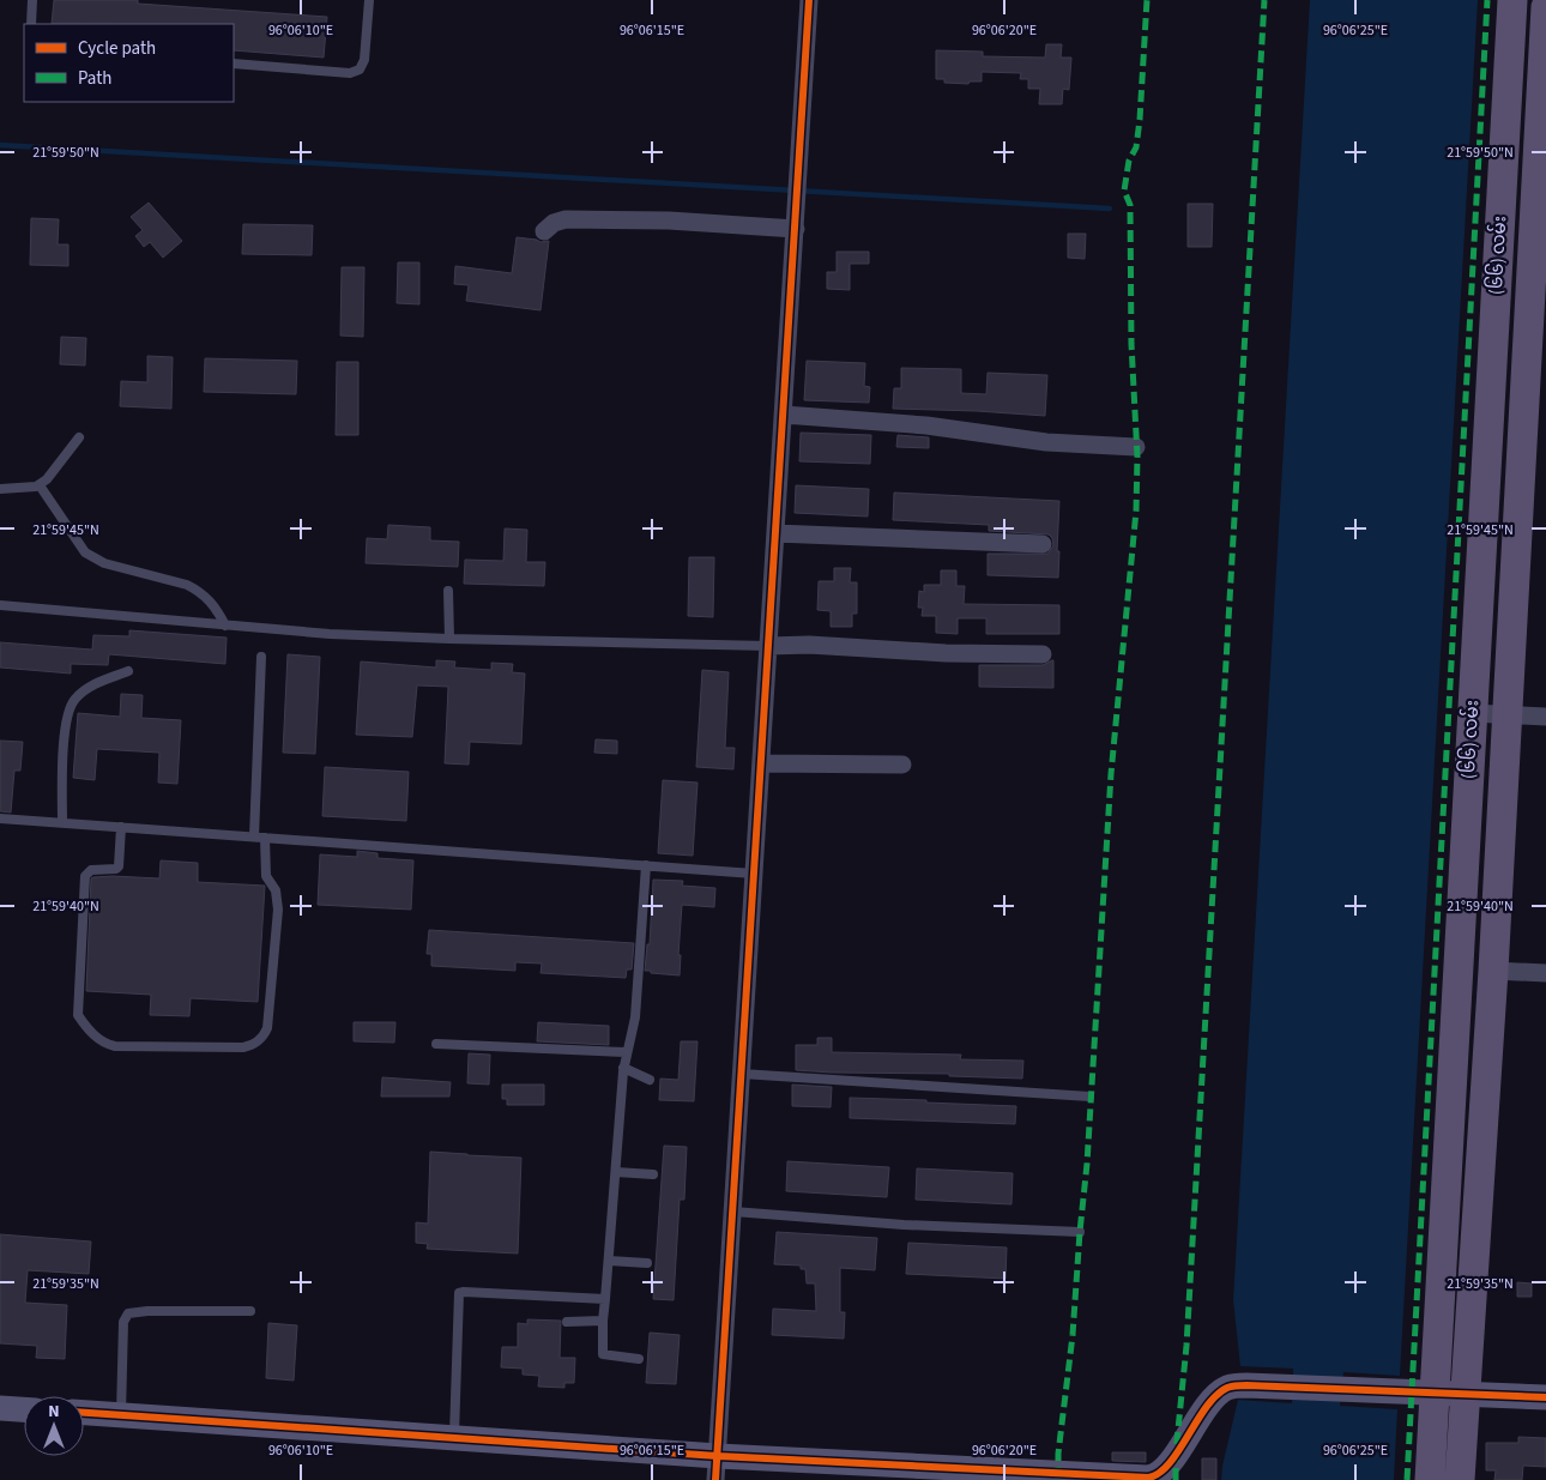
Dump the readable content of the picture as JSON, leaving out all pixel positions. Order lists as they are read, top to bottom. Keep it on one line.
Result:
{"streets":{"main road":["(၆၆) လမ်း"]},"legend":["Cycle path","Path"],"north":"top","coordinates":["96°06'10\"E","96°06'15\"E","96°06'20\"E","96°06'25\"E","21°59'50\"N","21°59'45\"N","21°59'40\"N","21°59'35\"N"]}
